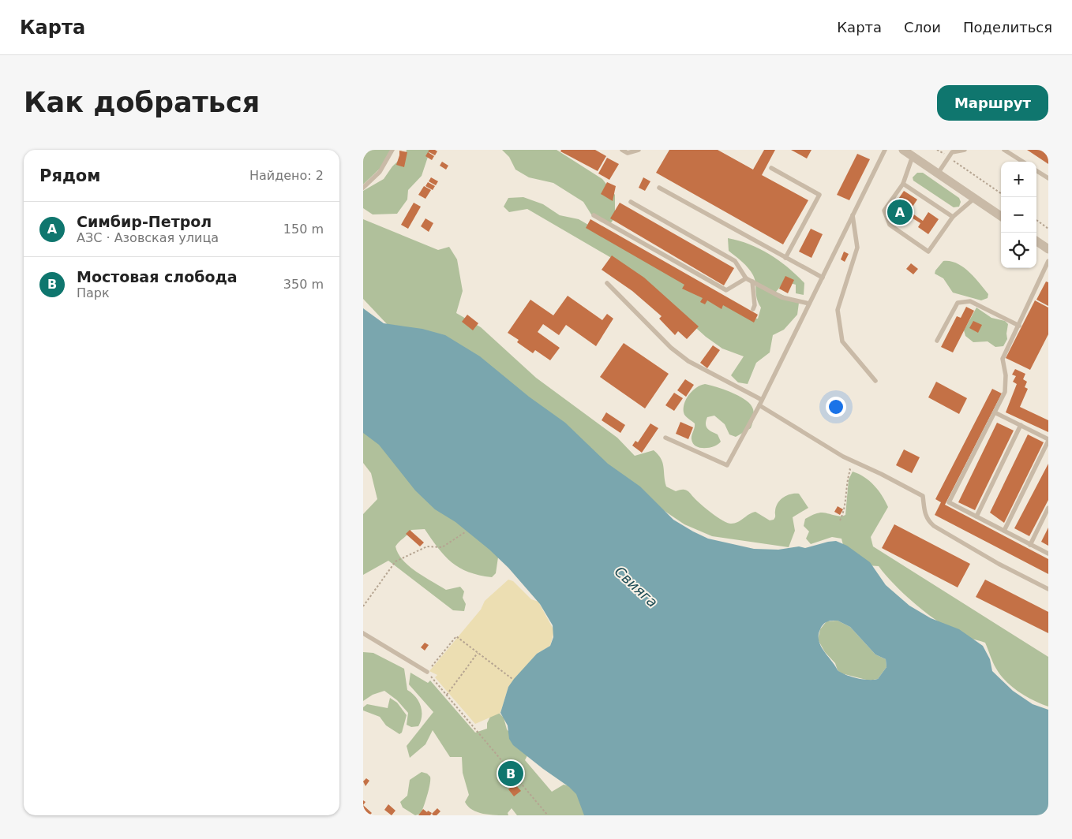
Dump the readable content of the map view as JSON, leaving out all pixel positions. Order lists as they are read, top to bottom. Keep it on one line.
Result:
{"water":["Свияга"],"page":{"header":"Карта","nav":["Карта","Слои","Поделиться"],"buttons":"Маршрут","title":"Как добраться","heading":["Рядом","Найдено: 2"],"map_buttons":["+","−"],"pins":["A","B"],"list":[{"mark":"A","name":"Симбир-Петрол","note":"АЗС · Азовская улица","value":"150 m"},{"mark":"B","name":"Мостовая слобода","note":"Парк","value":"350 m"}]}}
